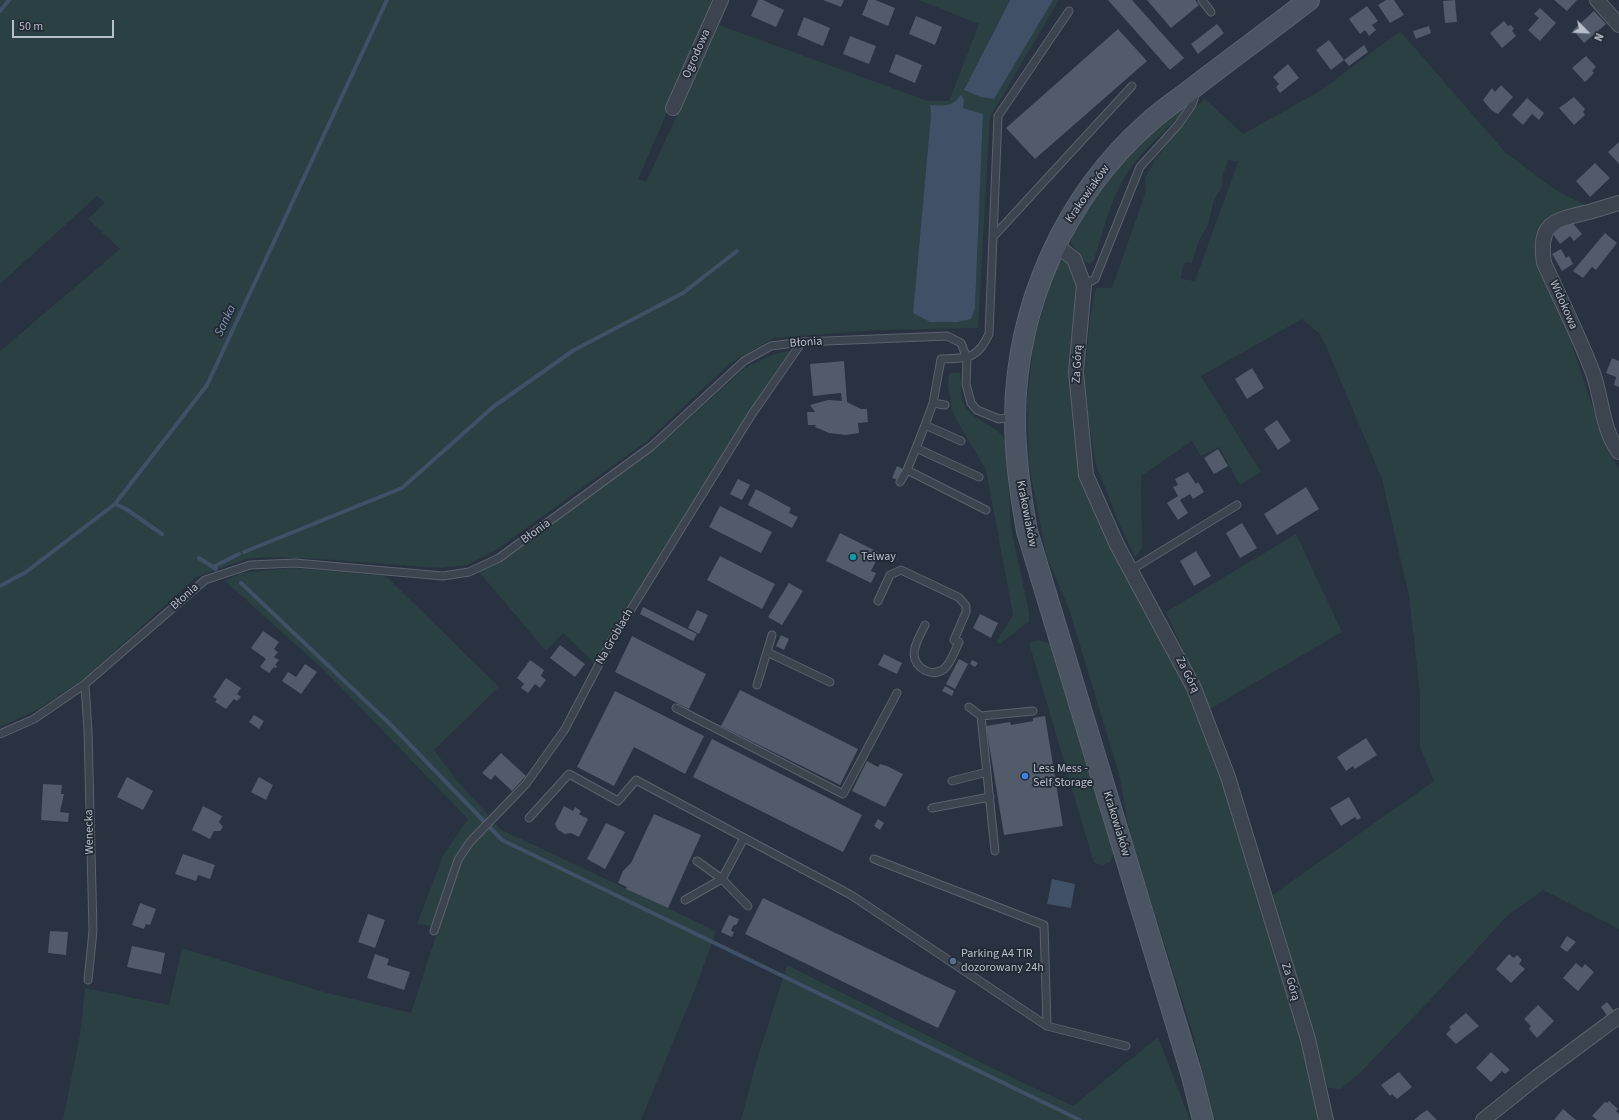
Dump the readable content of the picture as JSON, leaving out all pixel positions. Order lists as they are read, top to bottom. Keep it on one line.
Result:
{"streets":{"main road":["Krakowiaków"],"street":["Ogrodowa","Widokowa","Za Górą"],"lane":["Błonia","Na Groblach","Wenecka"]},"crossings":[["Krakowiaków","Za Górą"],["Błonia","Na Groblach"],["Błonia","Wenecka"]],"water":["Sanka"],"places":["Telway","Less Mess - Self Storage","Parking A4 TIR dozorowany 24h"],"scale_bar":"50 m","north":"bottom right"}
